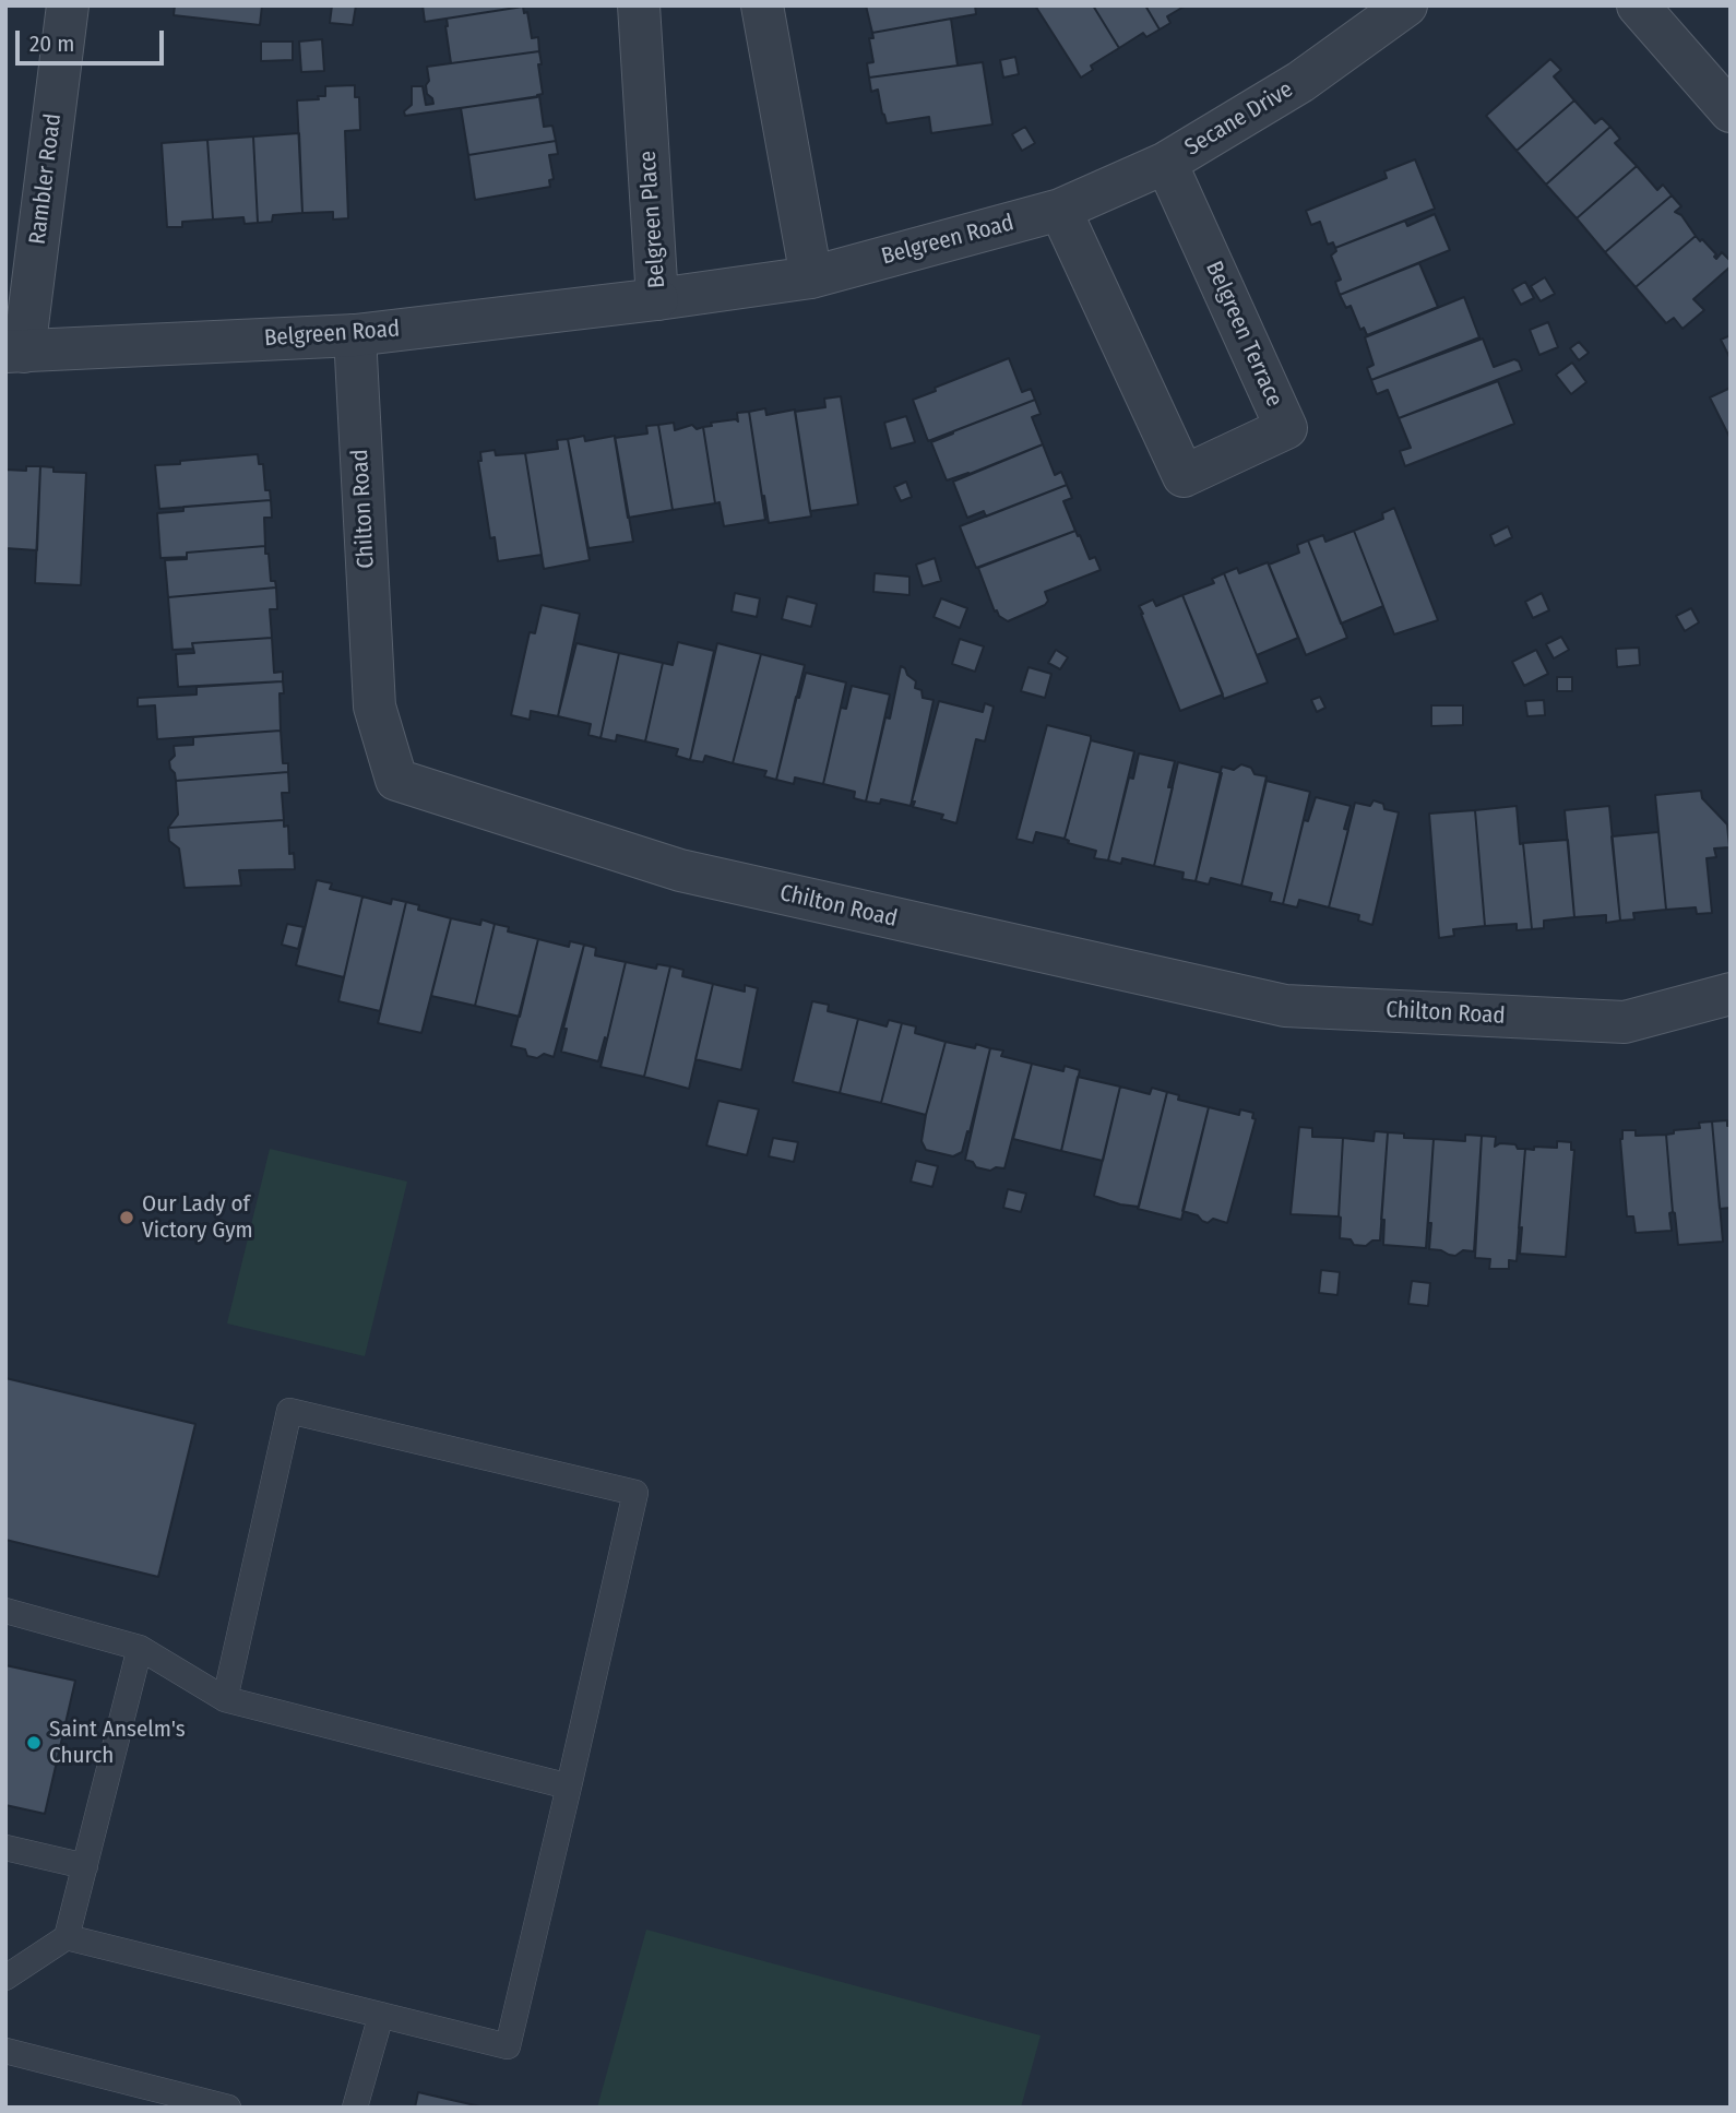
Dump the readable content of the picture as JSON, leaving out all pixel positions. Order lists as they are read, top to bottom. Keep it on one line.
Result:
{"streets":{"street":["Secane Drive","Rambler Road","Belgreen Place","Belgreen Road","Belgreen Terrace","Chilton Road"]},"crossings":[["Secane Drive","Belgreen Road"],["Secane Drive","Belgreen Terrace"],["Rambler Road","Belgreen Road"],["Belgreen Place","Belgreen Road"],["Belgreen Road","Belgreen Terrace"],["Belgreen Road","Chilton Road"]],"places":["Our Lady of Victory Gym","Saint Anselm's Church"],"scale_bar":"20 m"}
